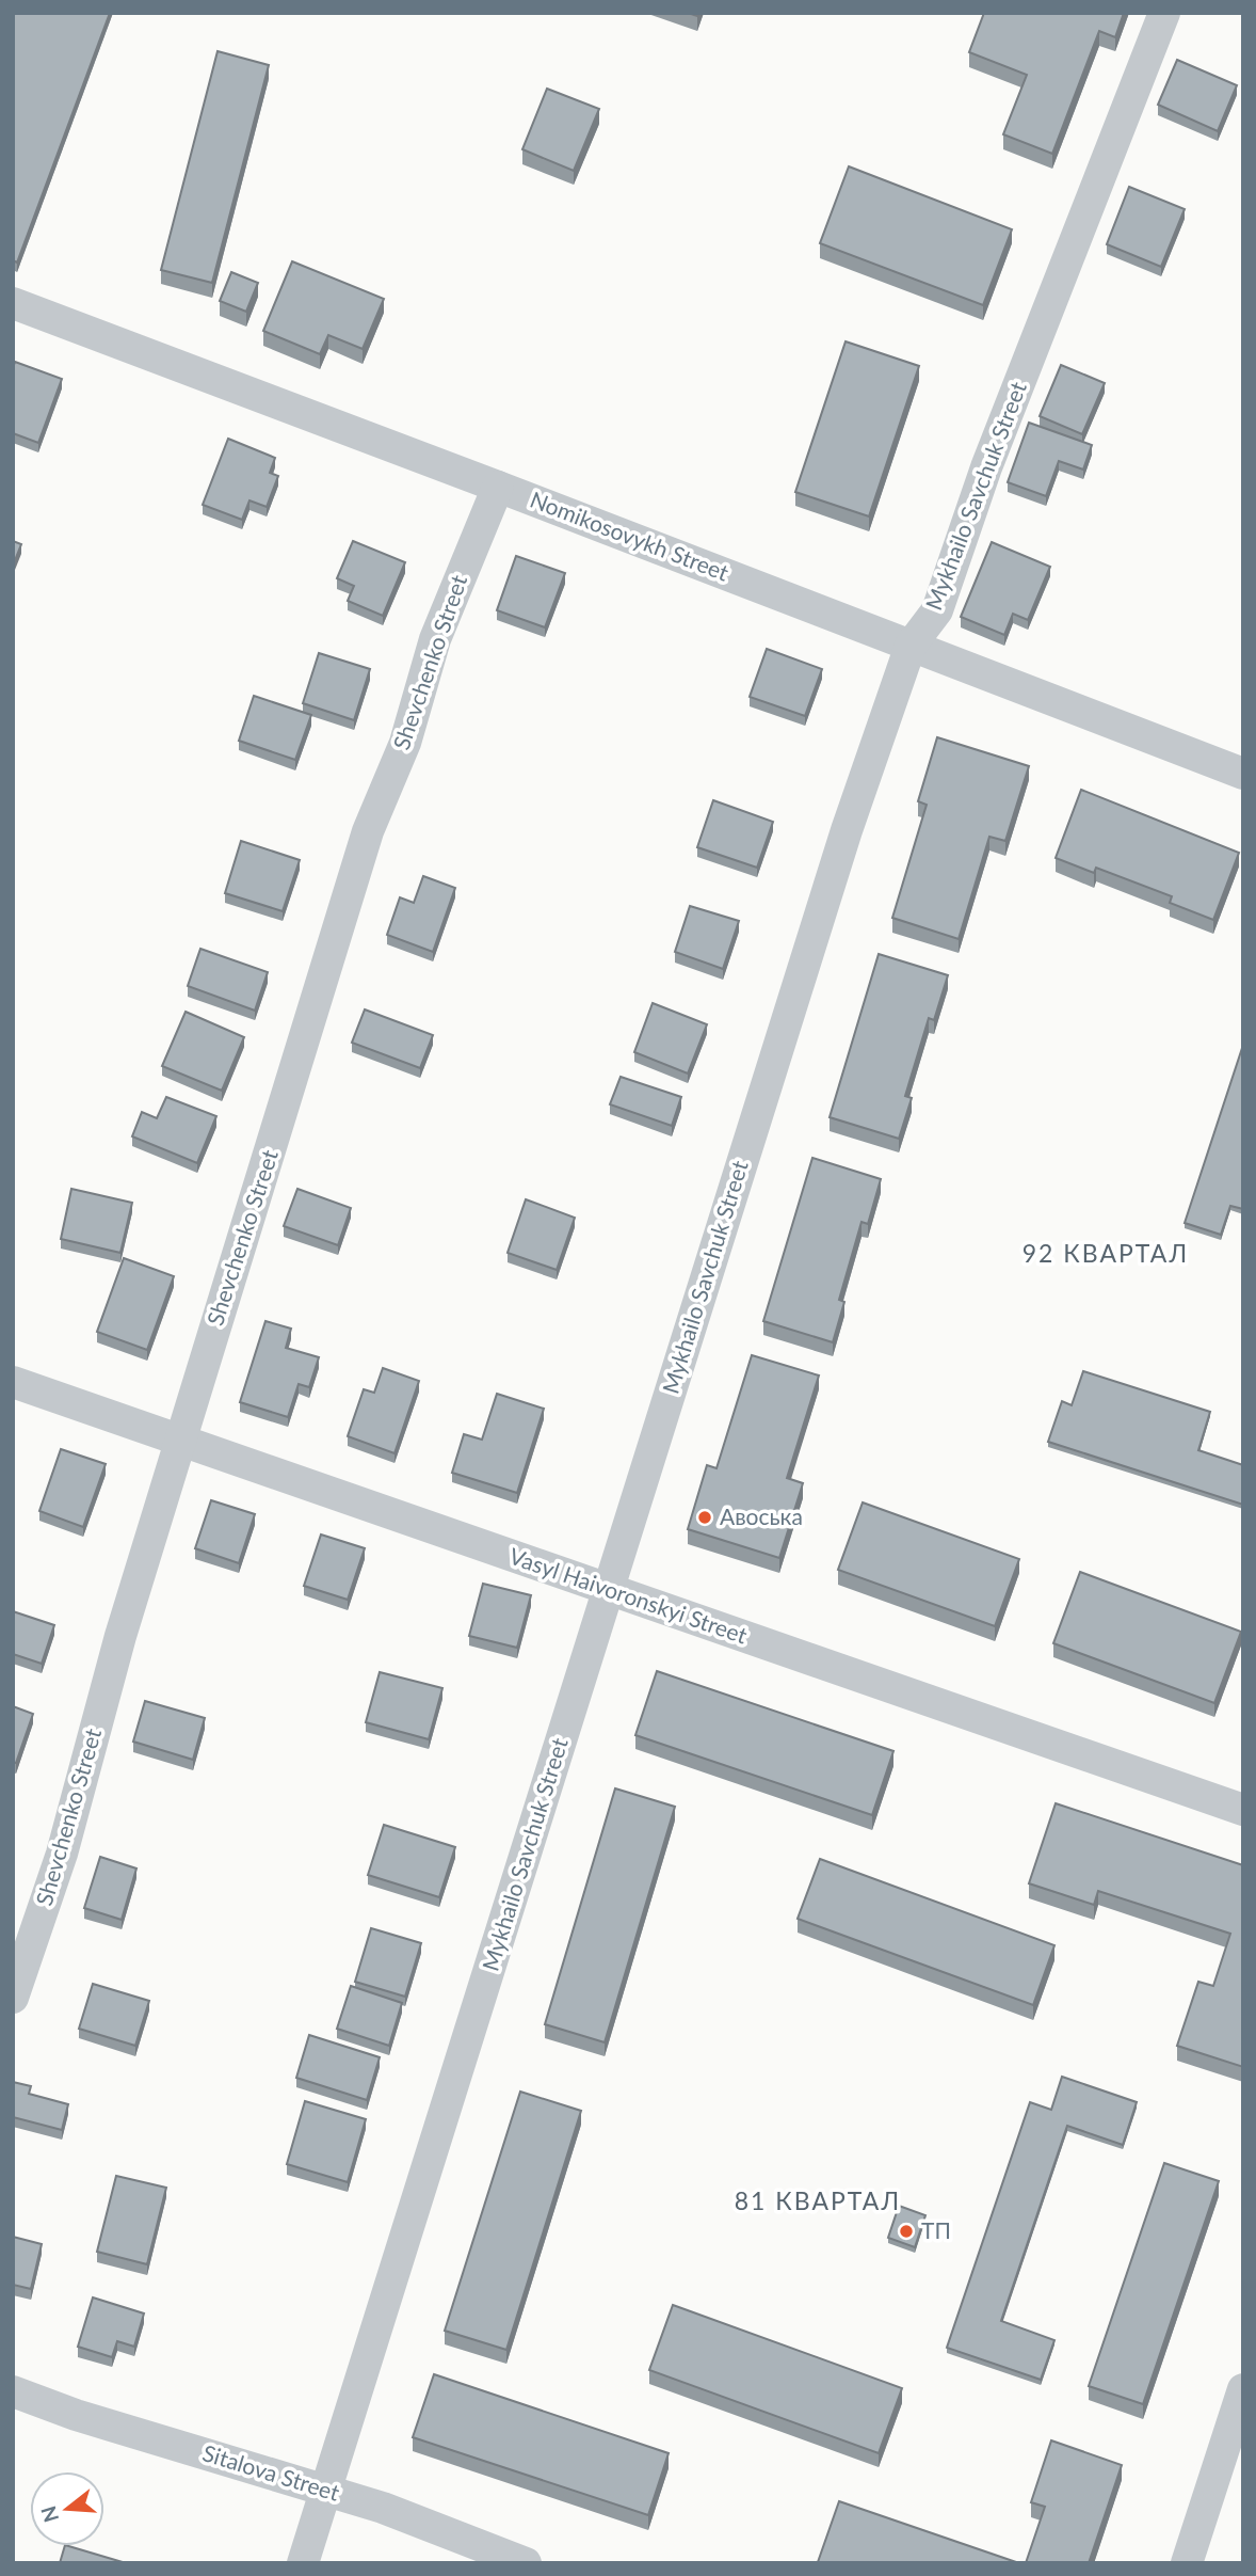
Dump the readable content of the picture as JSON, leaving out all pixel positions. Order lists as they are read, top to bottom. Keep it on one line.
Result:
{"streets":{"street":["Mykhailo Savchuk Street","Nomikosovykh Street","Shevchenko Street","Vasyl Haivoronskyi Street","Sitalova Street"]},"crossings":[["Mykhailo Savchuk Street","Nomikosovykh Street"],["Mykhailo Savchuk Street","Vasyl Haivoronskyi Street"],["Mykhailo Savchuk Street","Sitalova Street"],["Nomikosovykh Street","Shevchenko Street"],["Shevchenko Street","Vasyl Haivoronskyi Street"]],"districts":["92 КВАРТАЛ","81 КВАРТАЛ"],"places":["Авоська","ТП"],"north":"left"}
